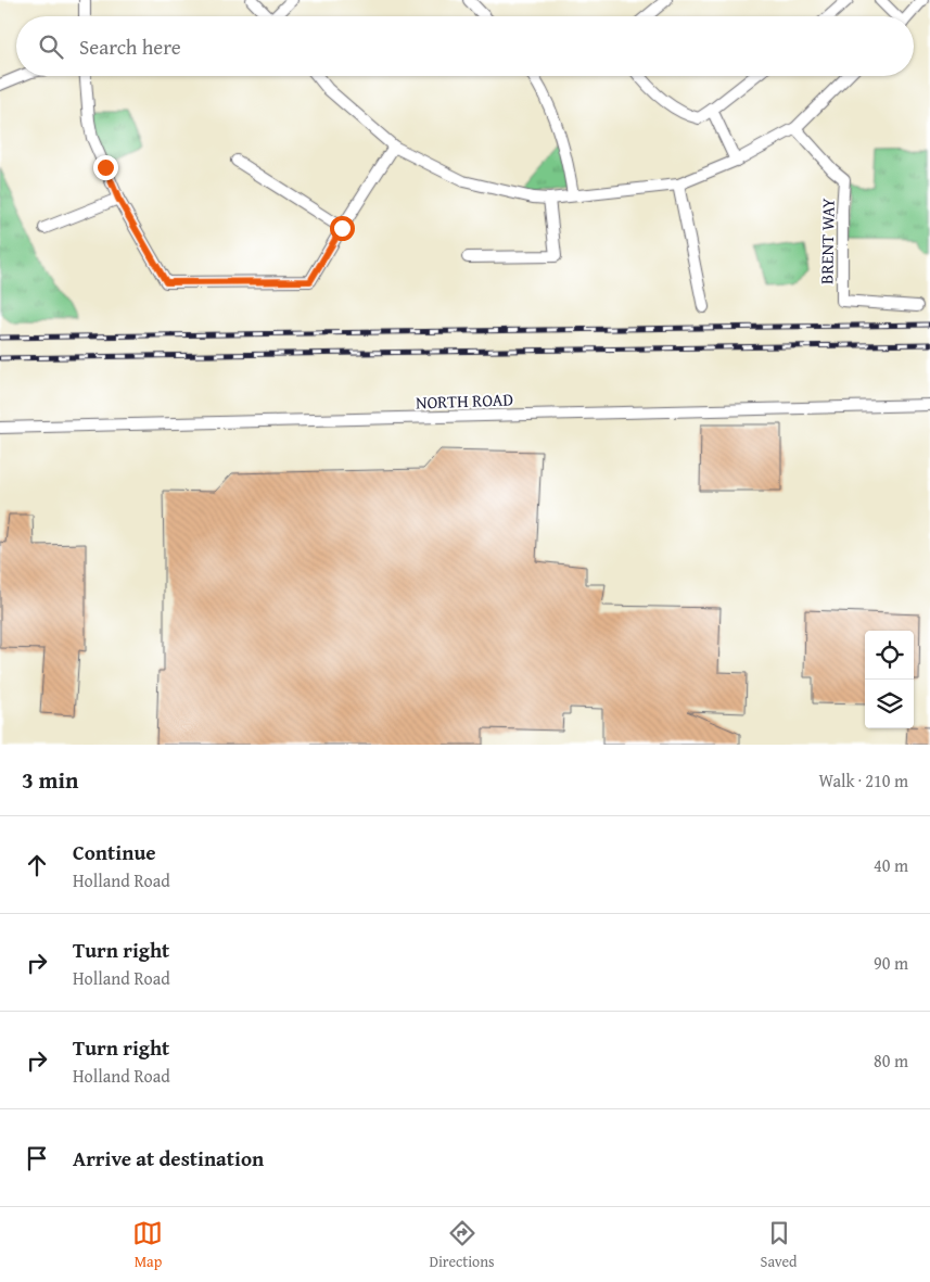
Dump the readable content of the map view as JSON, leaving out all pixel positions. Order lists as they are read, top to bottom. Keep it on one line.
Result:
{"streets":{"street":["BRENT WAY","NORTH ROAD"]},"page":{"search":"Search here","heading":["3 min","Walk · 210 m"],"list":[["Continue","Holland Road","40 m"],["Turn right","Holland Road","90 m"],["Turn right","Holland Road","80 m"],"Arrive at destination"],"nav":["Map","Directions","Saved"]}}
